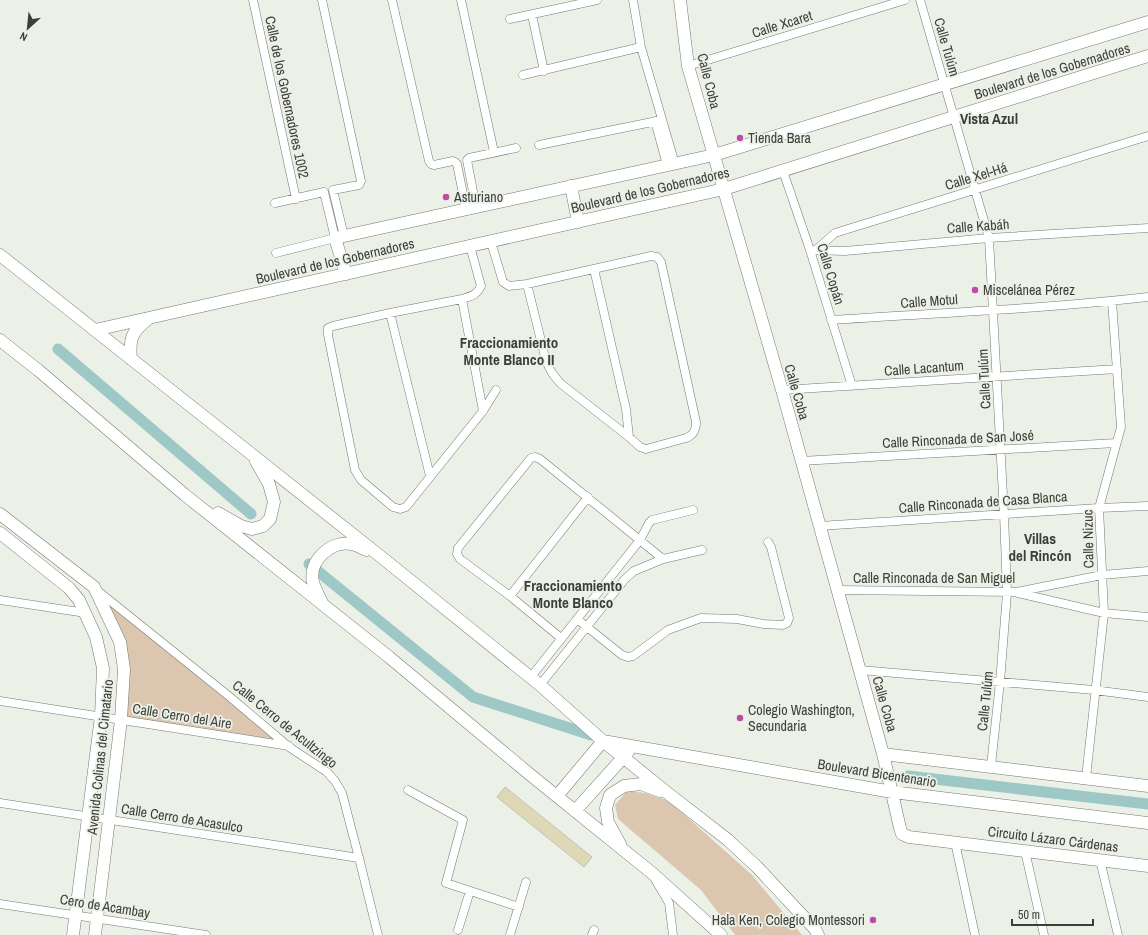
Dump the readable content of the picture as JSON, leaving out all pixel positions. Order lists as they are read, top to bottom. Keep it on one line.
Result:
{"streets":{"main road":["Boulevard de los Gobernadores","Calle Coba","Avenida Colinas del Cimatario","Boulevard Bicentenario","Circuito Lázaro Cárdenas"],"street":["Calle Xcaret","Calle Tulúm","Calle de los Gobernadores 1002","Calle Xel-Há","Calle Kabáh","Calle Copán","Calle Motul","Calle Lacantum","Calle Rinconada de San José","Calle Rinconada de Casa Blanca","Calle Nizuc","Calle Rinconada de San Miguel","Calle Cerro del Aire","Calle Cerro de Acultzingo","Calle Cerro de Acasulco","Cero de Acambay"]},"crossings":[["Calle Xcaret","Calle Coba"],["Calle Tulúm","Boulevard de los Gobernadores"],["Calle Tulúm","Calle Xel-Há"],["Calle Tulúm","Calle Kabáh"],["Calle Tulúm","Calle Motul"],["Calle Tulúm","Calle Lacantum"],["Calle Tulúm","Calle Rinconada de San José"],["Calle Tulúm","Calle Rinconada de Casa Blanca"],["Calle Tulúm","Calle Rinconada de San Miguel"],["Calle Tulúm","Boulevard Bicentenario"],["Boulevard de los Gobernadores","Calle Coba"],["Boulevard de los Gobernadores","Calle de los Gobernadores 1002"],["Boulevard de los Gobernadores","Calle Copán"],["Calle Coba","Calle Lacantum"],["Calle Coba","Calle Rinconada de San José"],["Calle Coba","Calle Rinconada de Casa Blanca"],["Calle Coba","Calle Rinconada de San Miguel"],["Calle Coba","Boulevard Bicentenario"],["Calle Coba","Circuito Lázaro Cárdenas"],["Calle Xel-Há","Calle Kabáh"],["Calle Xel-Há","Calle Copán"],["Calle Kabáh","Calle Copán"],["Calle Copán","Calle Motul"],["Calle Copán","Calle Lacantum"],["Calle Motul","Calle Nizuc"],["Calle Lacantum","Calle Nizuc"],["Calle Rinconada de San José","Calle Nizuc"],["Calle Rinconada de Casa Blanca","Calle Nizuc"],["Calle Nizuc","Calle Rinconada de San Miguel"],["Calle Nizuc","Boulevard Bicentenario"],["Calle Cerro del Aire","Calle Cerro de Acultzingo"],["Calle Cerro del Aire","Avenida Colinas del Cimatario"],["Calle Cerro de Acultzingo","Avenida Colinas del Cimatario"],["Calle Cerro de Acultzingo","Calle Cerro de Acasulco"],["Avenida Colinas del Cimatario","Calle Cerro de Acasulco"],["Avenida Colinas del Cimatario","Cero de Acambay"],["Boulevard Bicentenario","Circuito Lázaro Cárdenas"]],"districts":["Vista Azul","Fraccionamiento Monte Blanco II","Villas del Rincón","Fraccionamiento Monte Blanco"],"places":["Tienda Bara","Asturiano","Miscelánea Pérez","Colegio Washington, Secundaria","Hala Ken, Colegio Montessori"],"scale_bar":"50 m","north":"bottom left"}
